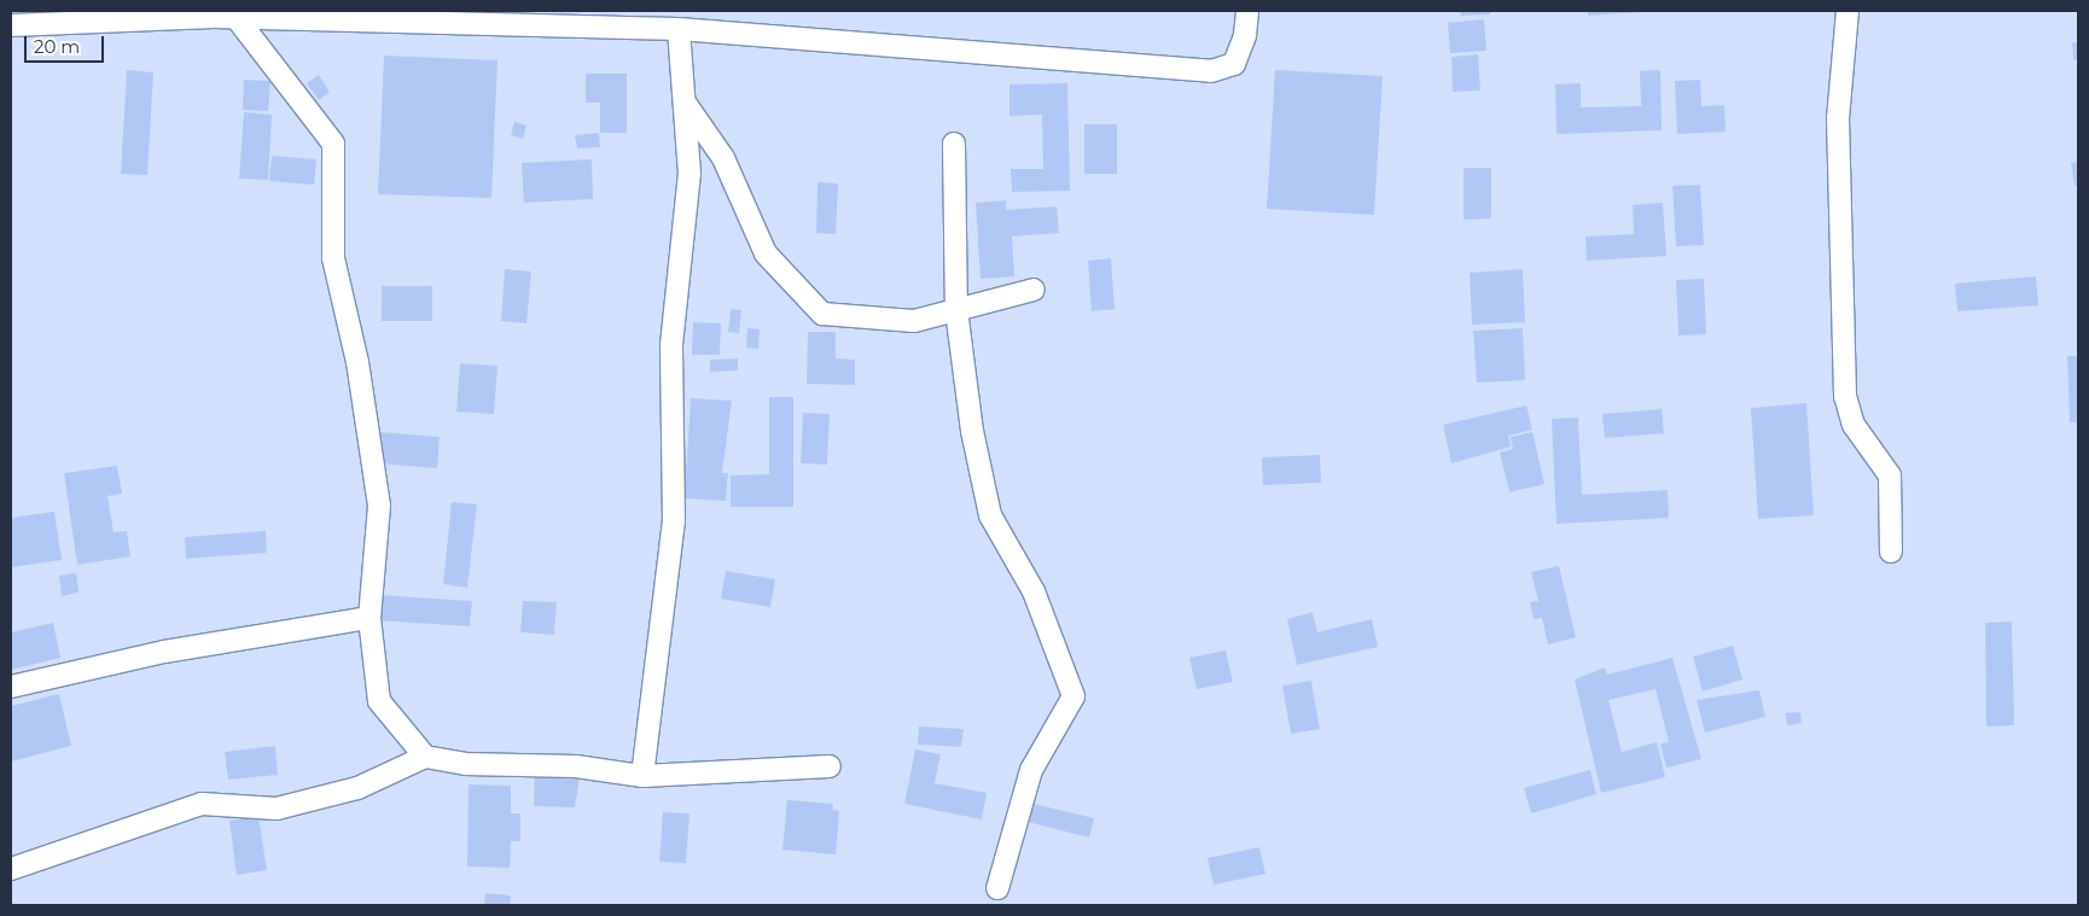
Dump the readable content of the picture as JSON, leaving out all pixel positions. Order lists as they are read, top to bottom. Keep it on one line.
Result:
{"scale_bar":"20 m"}
